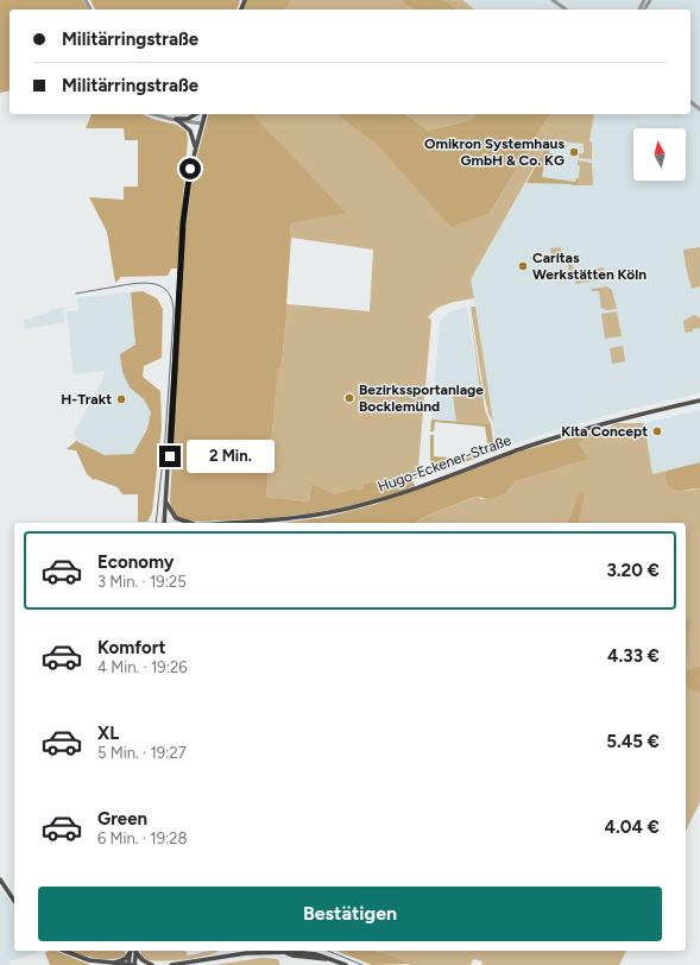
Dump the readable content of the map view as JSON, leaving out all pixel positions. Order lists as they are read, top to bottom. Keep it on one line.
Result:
{"streets":{"main road":["Hugo-Eckener-Straße"]},"places":["Omikron Systemhaus GmbH & Co. KG","Caritas Werkstätten Köln","Bezirkssportanlage Bocklemünd","H-Trakt","Kita Concept"],"north":"top","page":{"banner":["Militärringstraße","Militärringstraße"],"bubble":"2 Min.","list":[{"name":"Economy","note":"3 Min. · 19:25","value":"3.20 €"},{"name":"Komfort","note":"4 Min. · 19:26","value":"4.33 €"},{"name":"XL","note":"5 Min. · 19:27","value":"5.45 €"},{"name":"Green","note":"6 Min. · 19:28","value":"4.04 €"}],"buttons":"Bestätigen"}}
